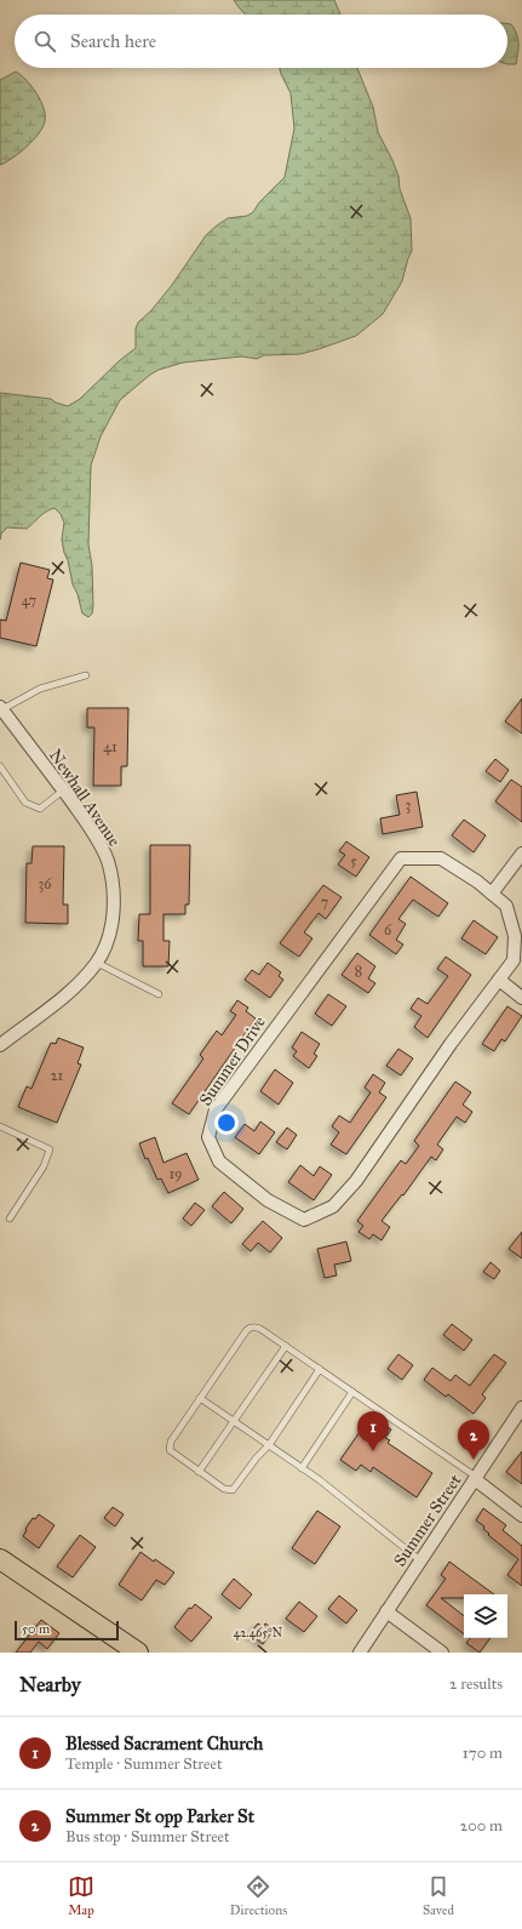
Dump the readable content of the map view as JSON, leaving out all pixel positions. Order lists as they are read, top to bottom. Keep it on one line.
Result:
{"streets":{"street":["Newhall Avenue","Summer Drive","Summer Street"]},"house_numbers":["47","41","3","5","36","7","6","8","21","19"],"scale_bar":"50 m","page":{"search":"Search here","pins":["1","2"],"scale":"50 m","heading":["Nearby","2 results"],"list":[{"mark":"1","name":"Blessed Sacrament Church","note":"Temple · Summer Street","value":"170 m"},{"mark":"2","name":"Summer St opp Parker St","note":"Bus stop · Summer Street","value":"200 m"}],"nav":["Map","Directions","Saved"]},"coordinates":["42.465°N"]}
